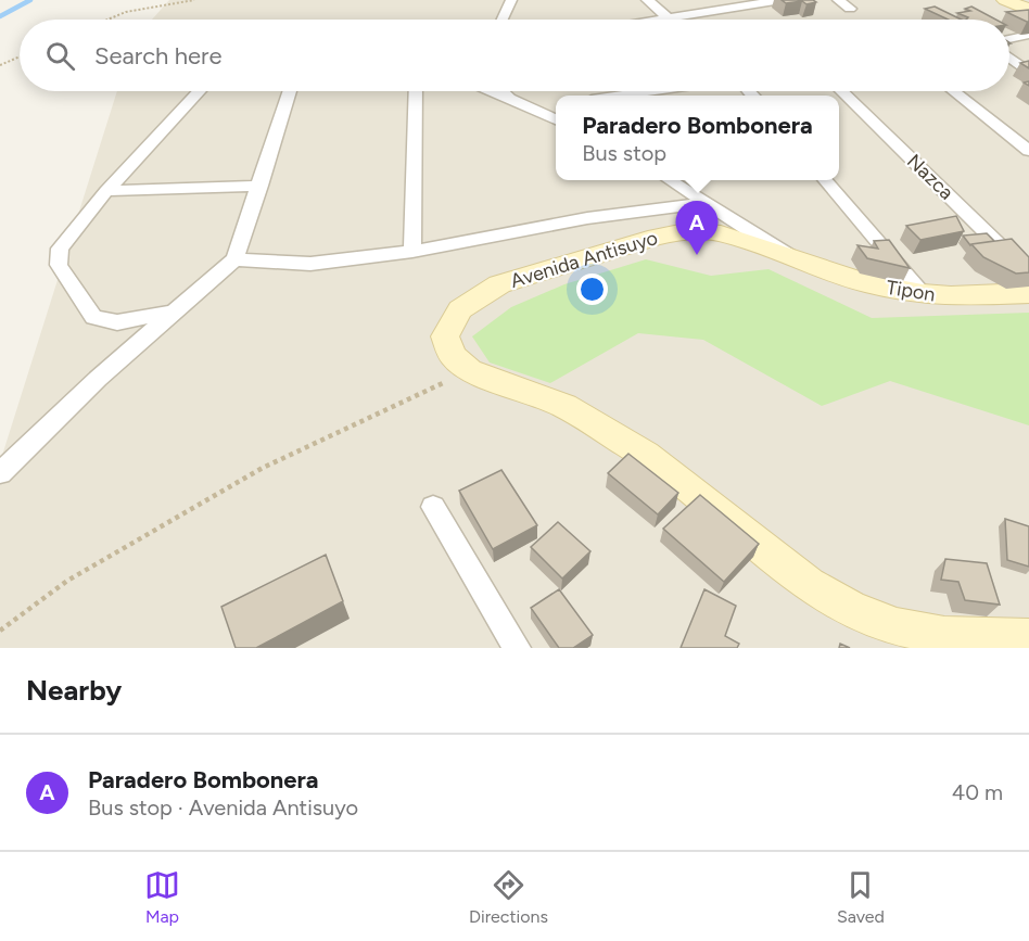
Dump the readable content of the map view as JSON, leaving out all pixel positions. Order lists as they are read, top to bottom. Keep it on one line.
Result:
{"streets":{"street":["Nazca","Avenida Antisuyo","Tipon"]},"crossings":[["Avenida Antisuyo","Tipon"]],"page":{"search":"Search here","popup":["Paradero Bombonera","Bus stop"],"pins":"A","heading":"Nearby","list":[{"mark":"A","name":"Paradero Bombonera","note":"Bus stop · Avenida Antisuyo","value":"40 m"}],"nav":["Map","Directions","Saved"]}}
